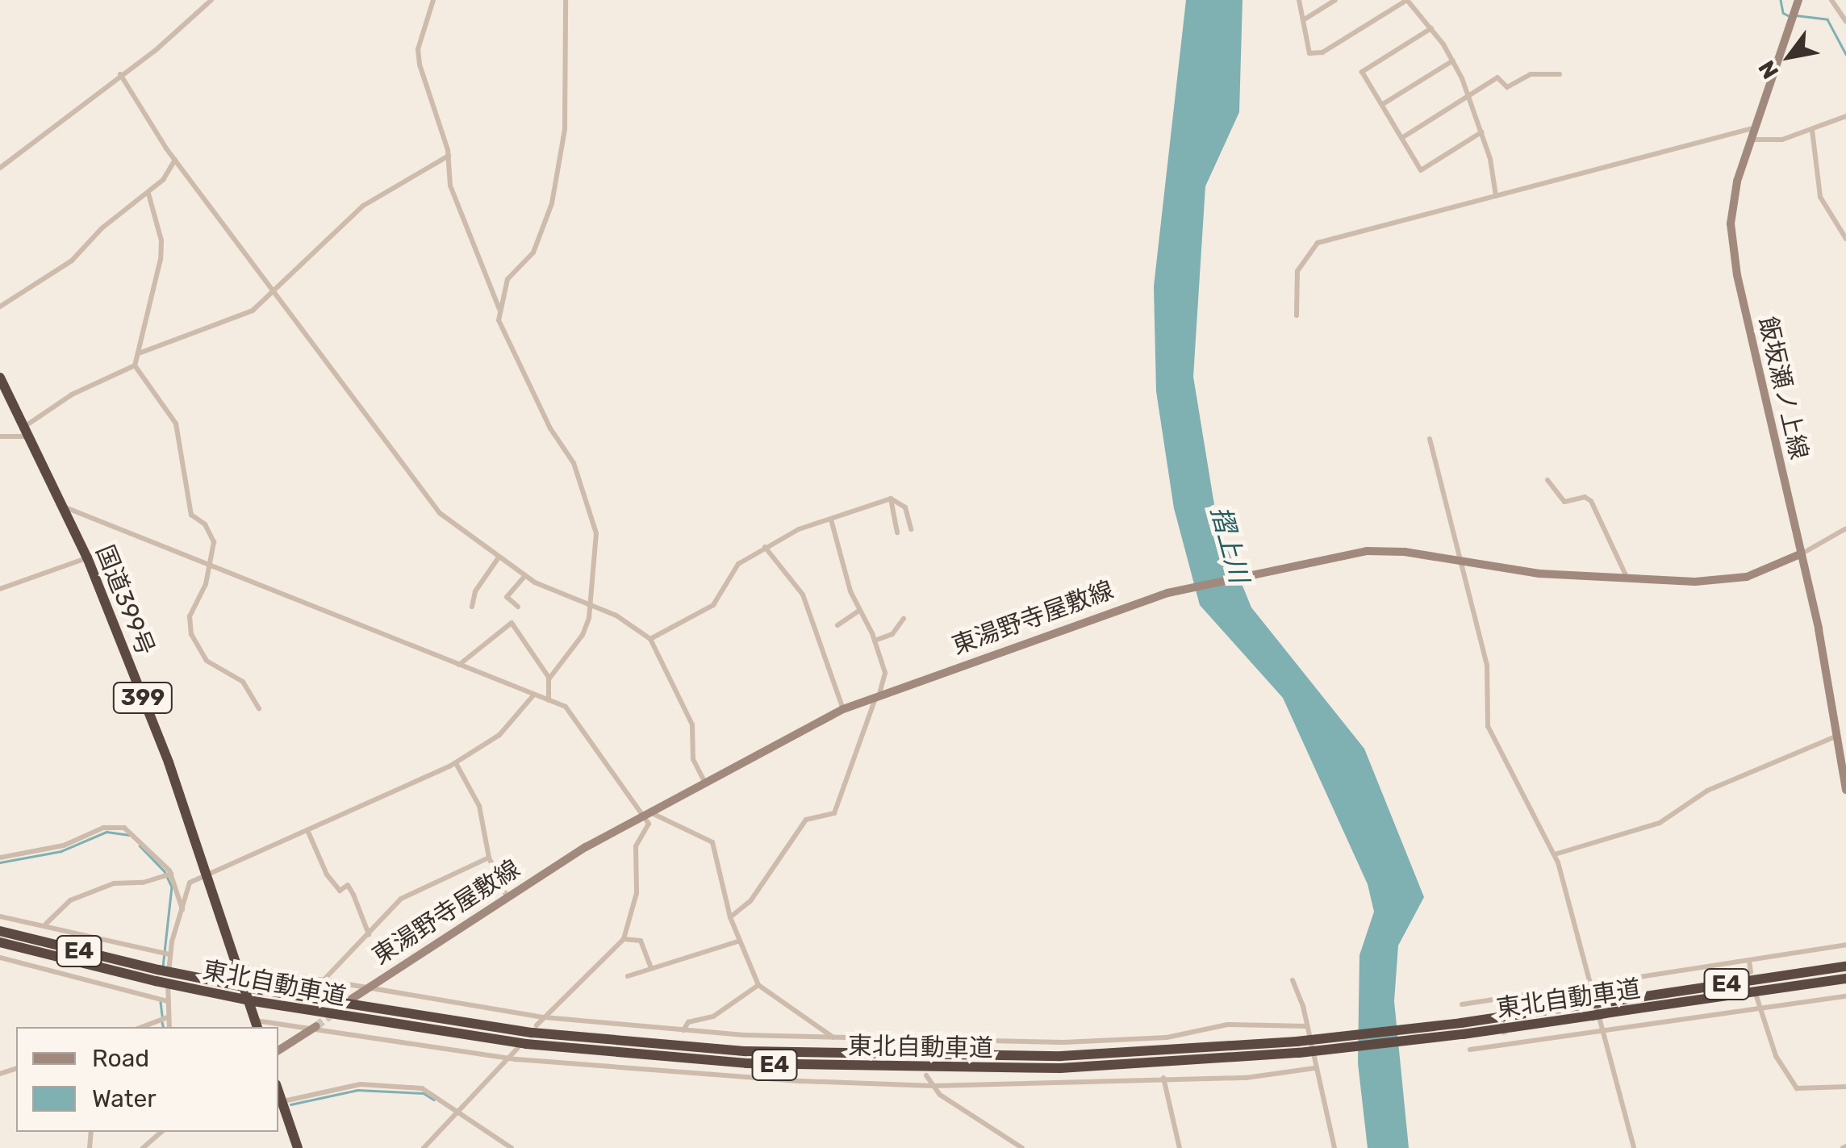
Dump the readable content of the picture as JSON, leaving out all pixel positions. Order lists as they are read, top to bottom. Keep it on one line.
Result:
{"streets":{"highway":["国道399号","399","E4","東北自動車道"],"main road":["飯坂瀬ノ上線","東湯野寺屋敷線"]},"crossings":[["飯坂瀬ノ上線","東湯野寺屋敷線"]],"water":["摺上川"],"legend":["Road","Water"],"north":"bottom left"}
